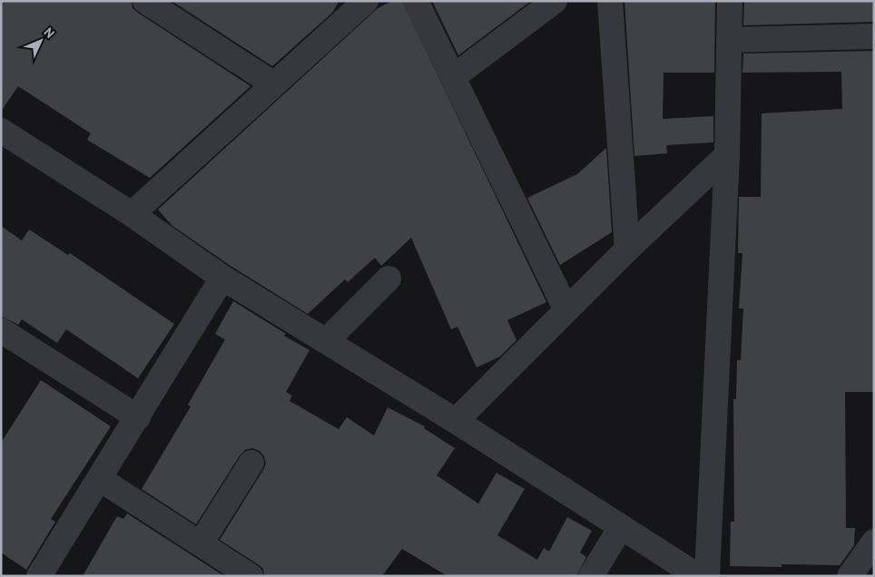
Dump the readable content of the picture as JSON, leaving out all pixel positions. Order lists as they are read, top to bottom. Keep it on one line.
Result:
{"north":"top right"}
